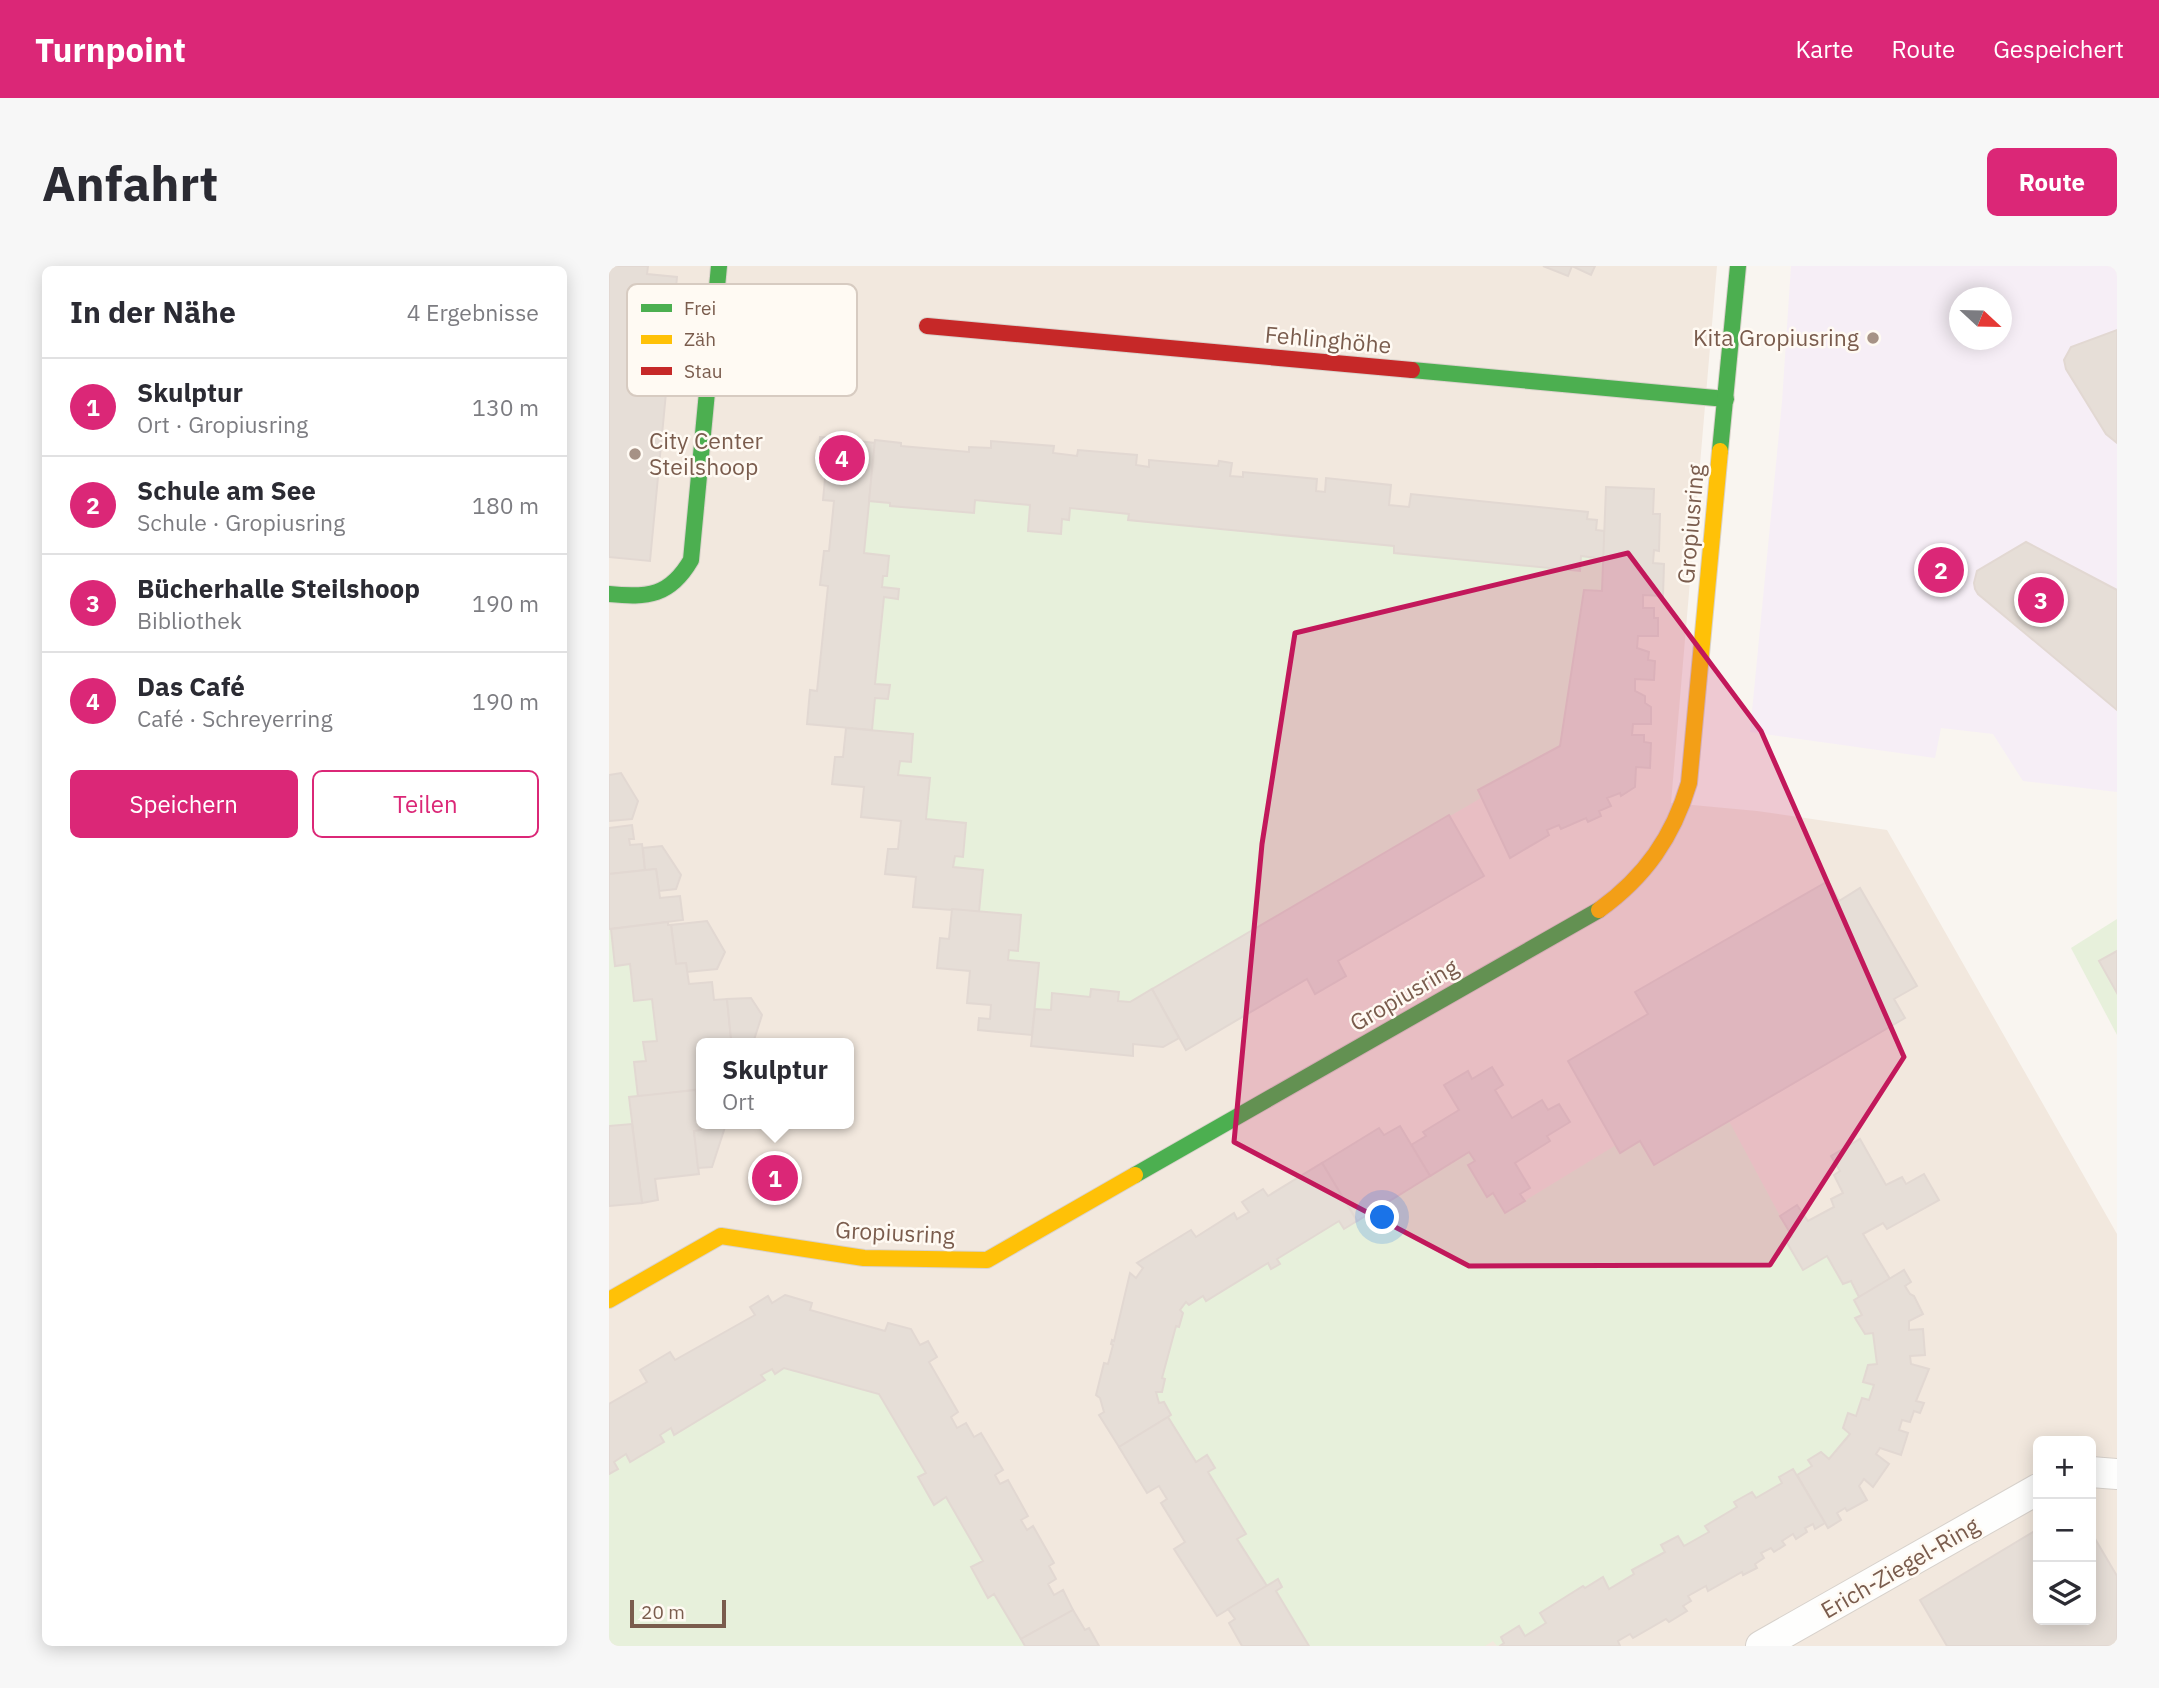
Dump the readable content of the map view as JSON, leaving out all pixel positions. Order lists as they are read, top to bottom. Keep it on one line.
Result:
{"streets":{"street":["Fehlinghöhe","Gropiusring","Erich-Ziegel-Ring"]},"crossings":[["Fehlinghöhe","Gropiusring"]],"places":["Kita Gropiusring","City Center Steilshoop"],"legend":["Frei","Zäh","Stau"],"scale_bar":"20 m","north":"right","page":{"header":"Turnpoint","nav":["Karte","Route","Gespeichert"],"buttons":["Route",["Speichern","Teilen"]],"title":"Anfahrt","heading":["In der Nähe","4 Ergebnisse"],"list":[{"mark":"1","name":"Skulptur","note":"Ort · Gropiusring","value":"130 m"},{"mark":"2","name":"Schule am See","note":"Schule · Gropiusring","value":"180 m"},{"mark":"3","name":"Bücherhalle Steilshoop","note":"Bibliothek","value":"190 m"},{"mark":"4","name":"Das Café","note":"Café · Schreyerring","value":"190 m"}],"pins":["4","2","3","1"],"popup":["Skulptur","Ort"],"map_buttons":["+","−"],"scale":"20 m"}}
